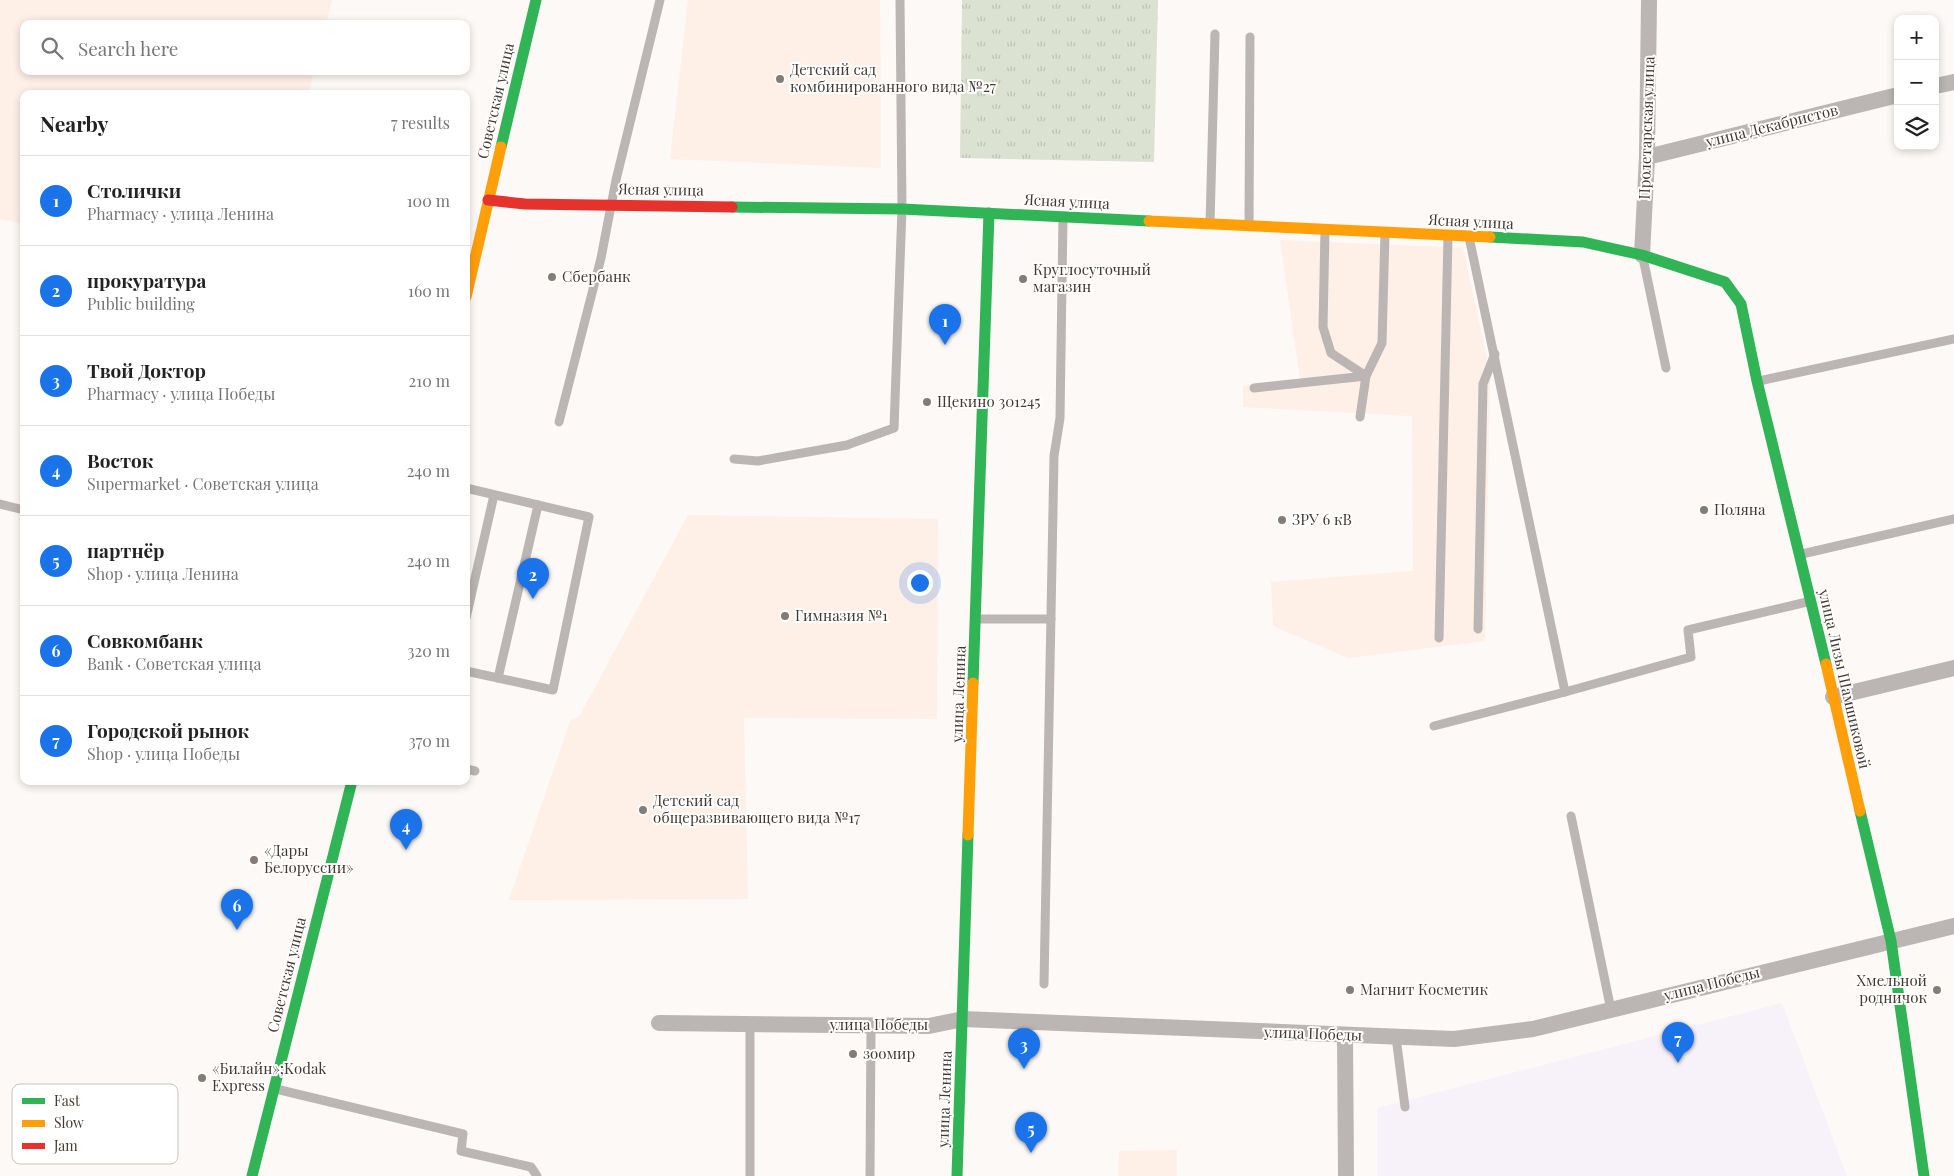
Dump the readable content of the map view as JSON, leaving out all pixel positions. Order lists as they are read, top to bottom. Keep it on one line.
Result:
{"streets":{"street":["Советская улица","улица Декабристов","Пролетарская улица","Ясная улица","улица Лизы Шамшиковой","улица Ленина","улица Победы"]},"crossings":[["Советская улица","Ясная улица"],["улица Декабристов","Пролетарская улица"],["Пролетарская улица","Ясная улица"],["Пролетарская улица","улица Лизы Шамшиковой"],["Ясная улица","улица Лизы Шамшиковой"],["Ясная улица","улица Ленина"],["улица Лизы Шамшиковой","улица Победы"],["улица Ленина","улица Победы"]],"places":["Детский сад комбинированного вида №27","Сбербанк","Круглосуточный магазин","Щекино 301245","Поляна","ЗРУ 6 кВ","Гимназия №1","Детский сад общеразвивающего вида №17","«Дары Белоруссии»","Магнит Косметик","Хмельной родничок","зоомир","«Билайн»;Kodak Express"],"legend":["Fast","Slow","Jam"],"page":{"map_buttons":["+","−"],"search":"Search here","heading":["Nearby","7 results"],"list":[{"mark":"1","name":"Столички","note":"Pharmacy · улица Ленина","value":"100 m"},{"mark":"2","name":"прокуратура","note":"Public building","value":"160 m"},{"mark":"3","name":"Твой Доктор","note":"Pharmacy · улица Победы","value":"210 m"},{"mark":"4","name":"Восток","note":"Supermarket · Советская улица","value":"240 m"},{"mark":"5","name":"партнёр","note":"Shop · улица Ленина","value":"240 m"},{"mark":"6","name":"Совкомбанк","note":"Bank · Советская улица","value":"320 m"},{"mark":"7","name":"Городской рынок","note":"Shop · улица Победы","value":"370 m"}],"pins":["1","2","4","6","7","3","5"]}}
